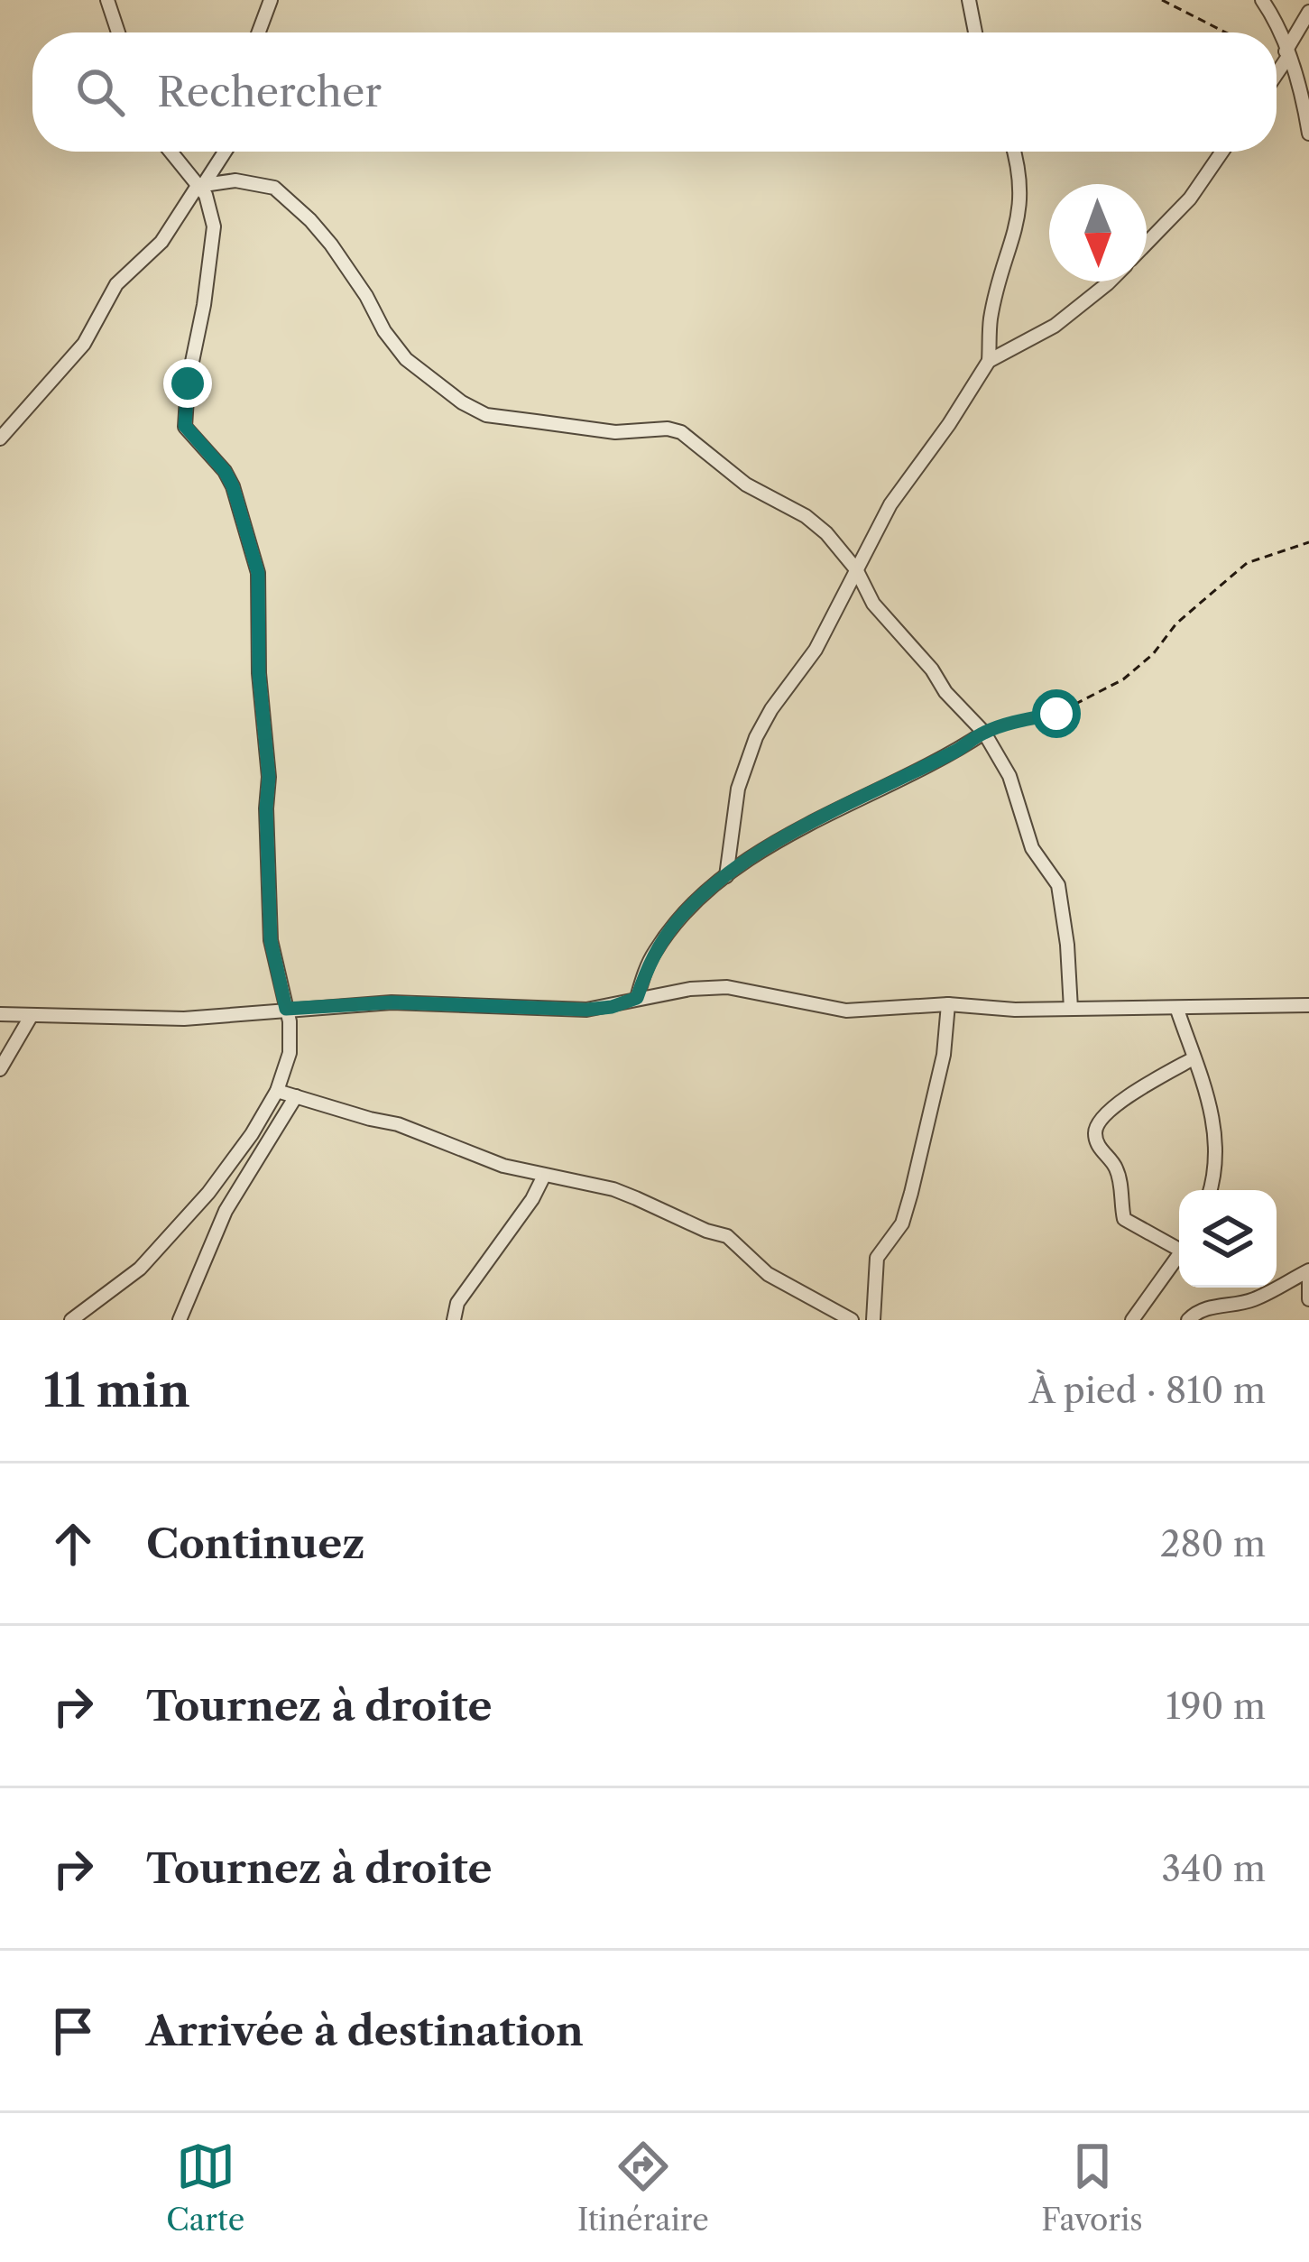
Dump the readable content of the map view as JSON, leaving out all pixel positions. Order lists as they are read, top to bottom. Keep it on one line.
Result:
{"north":"bottom","page":{"search":"Rechercher","heading":["11 min","À pied · 810 m"],"list":[["Continuez","280 m"],["Tournez à droite","190 m"],["Tournez à droite","340 m"],"Arrivée à destination"],"nav":["Carte","Itinéraire","Favoris"]}}
